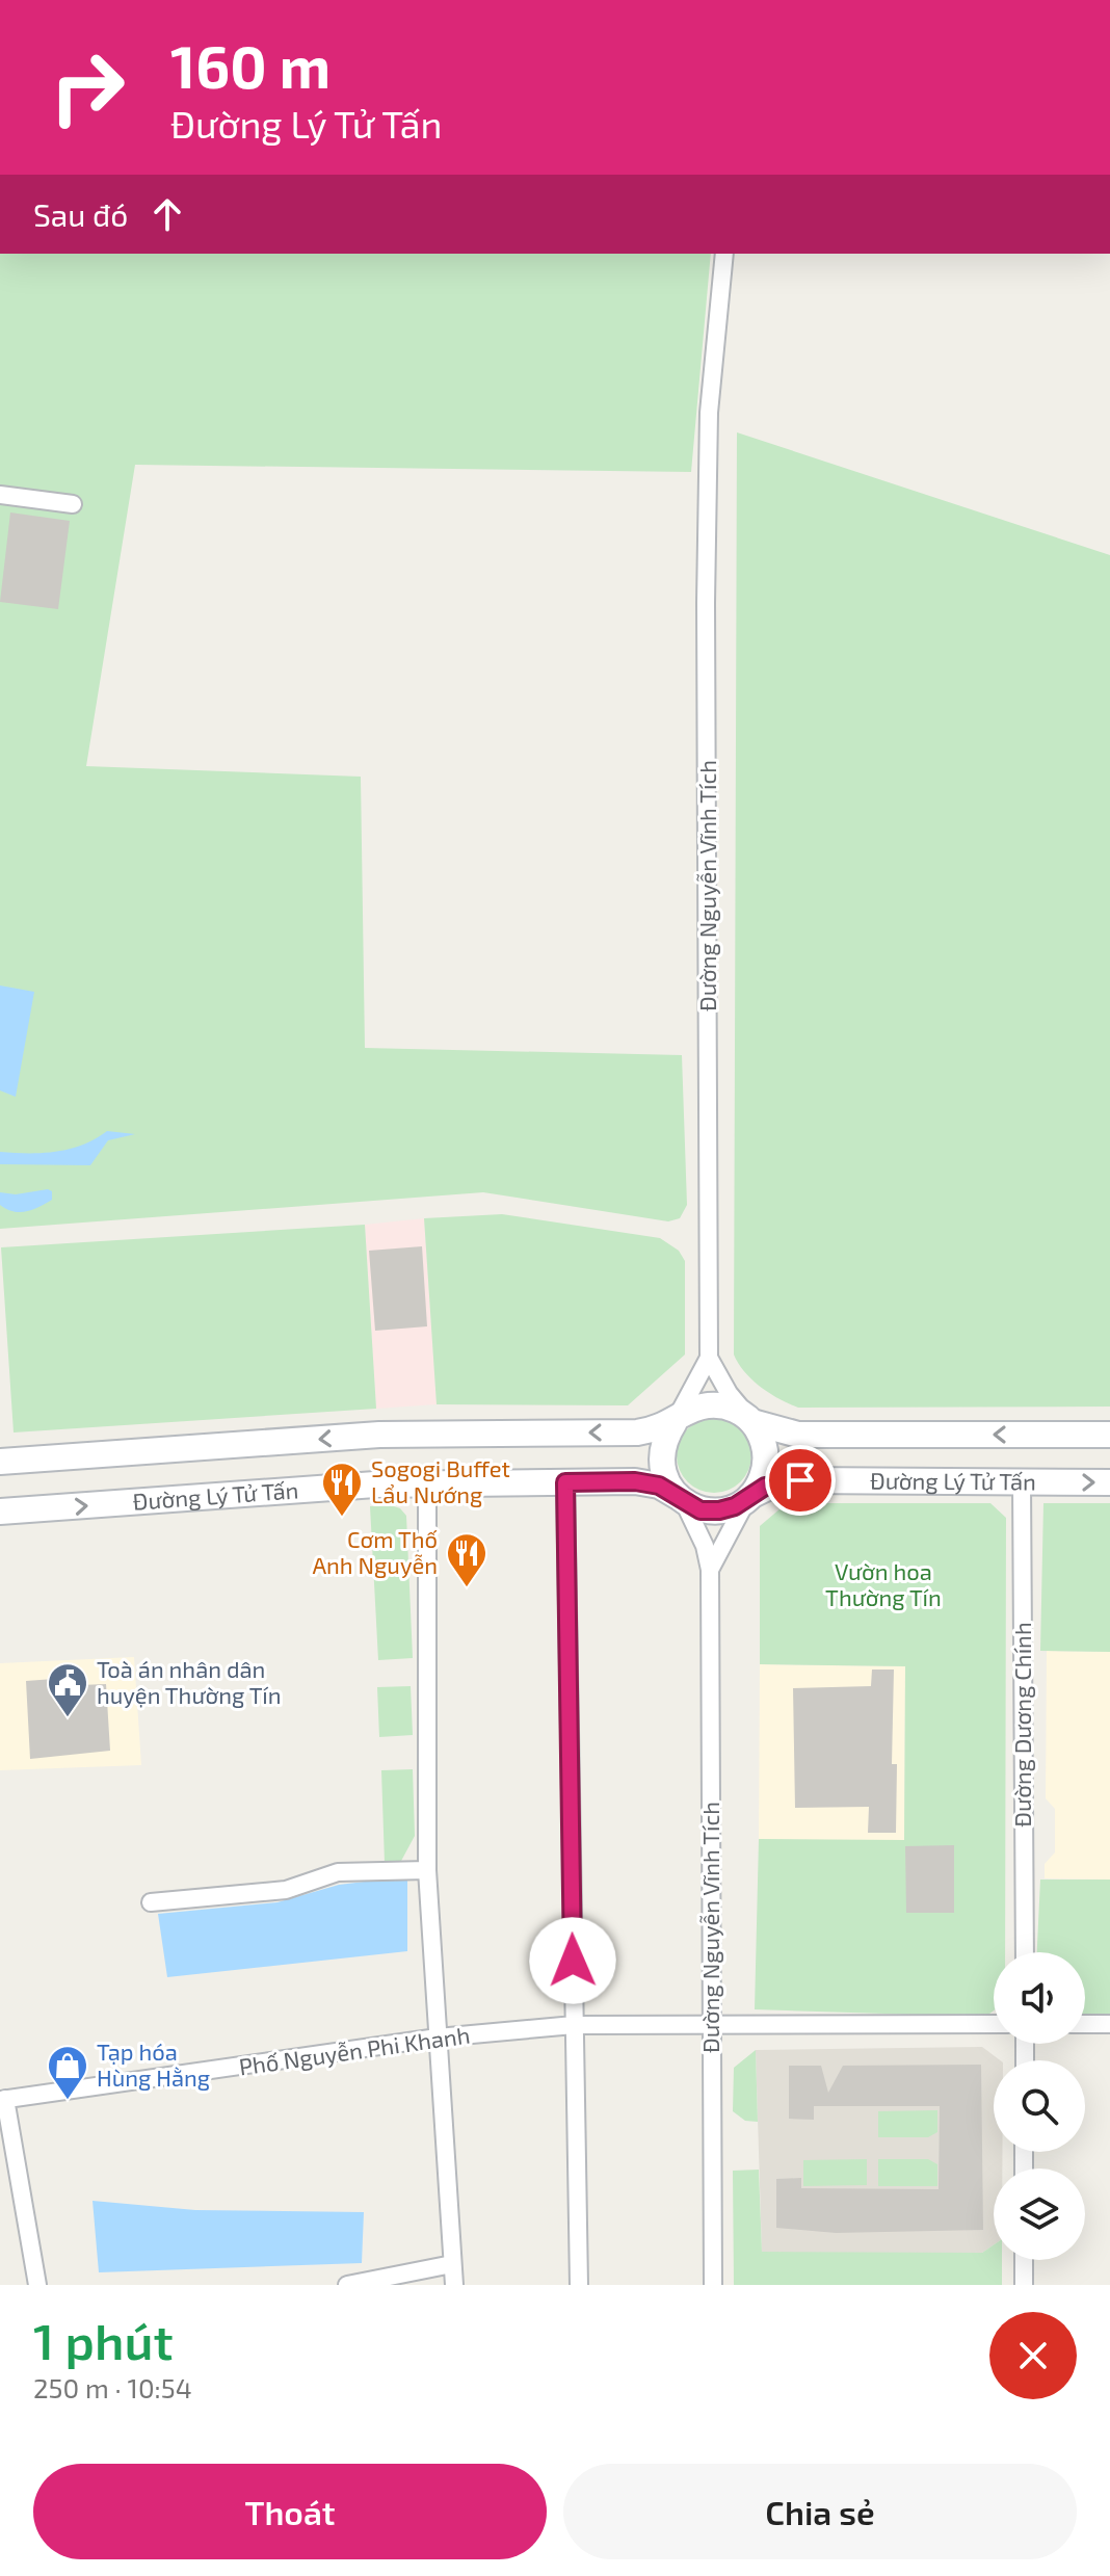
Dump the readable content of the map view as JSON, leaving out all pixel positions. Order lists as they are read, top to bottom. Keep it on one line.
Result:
{"streets":{"street":["Đường Nguyễn Vĩnh Tích","Đường Lý Tử Tấn","Đường Dương Chính","Phố Nguyễn Phi Khanh"]},"crossings":[["Đường Nguyễn Vĩnh Tích","Phố Nguyễn Phi Khanh"],["Đường Lý Tử Tấn","Đường Dương Chính"]],"parks":["Vườn hoa Thường Tín"],"places":{"restaurant":["Sogogi Buffet Lẩu Nướng","Cơm Thố Anh Nguyễn"],"public building":["Toà án nhân dân huyện Thường Tín"],"shop":["Tạp hóa Hùng Hằng"]},"page":{"turn":["160 m","Đường Lý Tử Tấn"],"then":"Sau đó","heading":["1 phút","250 m · 10:54"],"buttons":["Thoát","Chia sẻ"]}}
